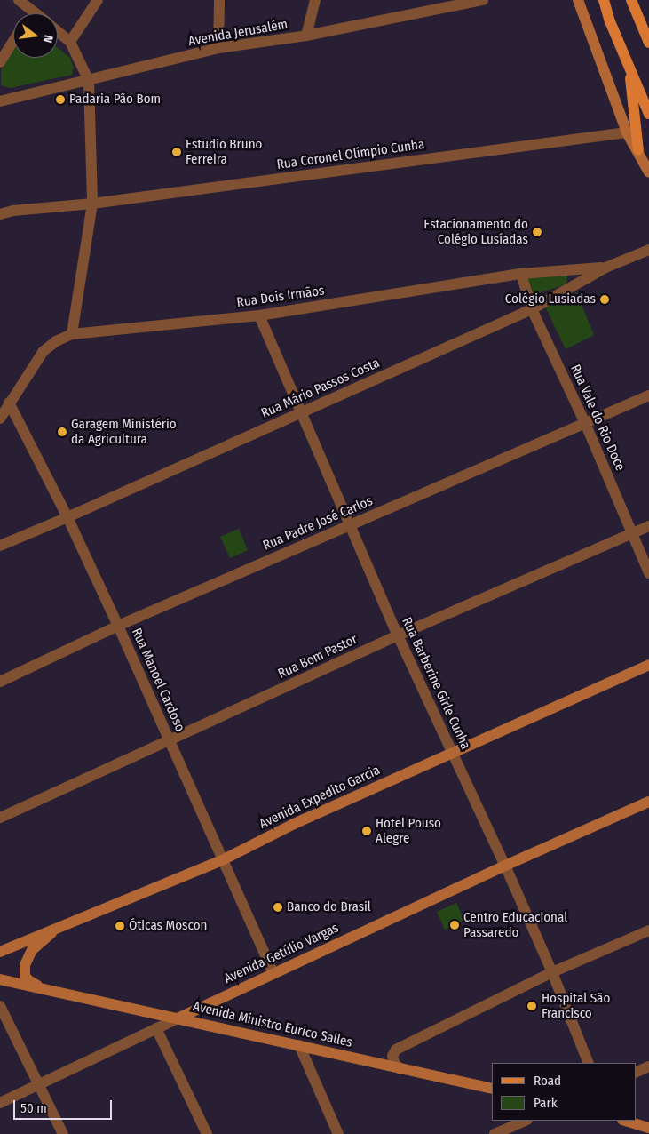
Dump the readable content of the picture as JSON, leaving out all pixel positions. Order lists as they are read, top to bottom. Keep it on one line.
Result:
{"streets":{"main road":["Avenida Expedito Garcia","Avenida Getúlio Vargas","Avenida Ministro Eurico Salles"],"street":["Avenida Jerusalém","Rua Coronel Olímpio Cunha","Rua Dois Irmãos","Rua Mário Passos Costa","Rua Vale do Rio Doce","Rua Padre José Carlos","Rua Bom Pastor","Rua Manoel Cardoso","Rua Barberine Girle Cunha"]},"crossings":[["Rua Dois Irmãos","Rua Mário Passos Costa"],["Rua Dois Irmãos","Rua Vale do Rio Doce"],["Rua Dois Irmãos","Rua Manoel Cardoso"],["Rua Dois Irmãos","Rua Barberine Girle Cunha"],["Rua Mário Passos Costa","Rua Vale do Rio Doce"],["Rua Mário Passos Costa","Rua Manoel Cardoso"],["Rua Mário Passos Costa","Rua Barberine Girle Cunha"],["Rua Vale do Rio Doce","Rua Padre José Carlos"],["Rua Vale do Rio Doce","Rua Bom Pastor"],["Rua Padre José Carlos","Rua Manoel Cardoso"],["Rua Padre José Carlos","Rua Barberine Girle Cunha"],["Rua Bom Pastor","Rua Manoel Cardoso"],["Rua Bom Pastor","Rua Barberine Girle Cunha"],["Rua Manoel Cardoso","Avenida Expedito Garcia"],["Rua Manoel Cardoso","Avenida Getúlio Vargas"],["Rua Barberine Girle Cunha","Avenida Expedito Garcia"],["Rua Barberine Girle Cunha","Avenida Getúlio Vargas"],["Avenida Getúlio Vargas","Avenida Ministro Eurico Salles"]],"places":["Padaria Pão Bom","Estudio Bruno Ferreira","Estacionamento do Colégio Lusíadas","Colégio Lusiadas","Garagem Ministério da Agricultura","Hotel Pouso Alegre","Banco do Brasil","Centro Educacional Passaredo","Óticas Moscon","Hospital São Francisco"],"legend":["Road","Park"],"scale_bar":"50 m","north":"right"}
